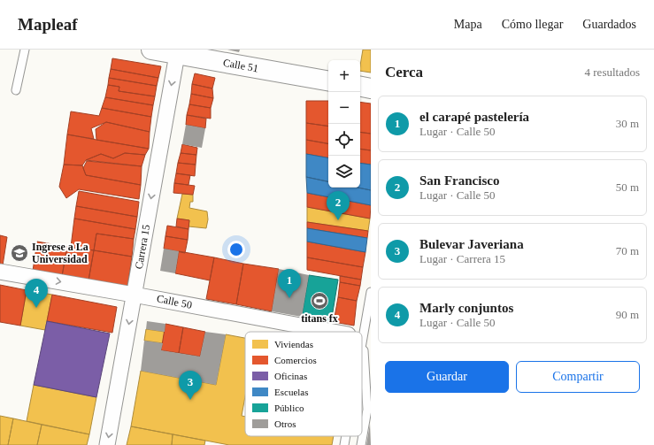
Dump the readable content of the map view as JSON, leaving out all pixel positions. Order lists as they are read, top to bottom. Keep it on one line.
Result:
{"streets":{"street":["Calle 51","Carrera 15","Calle 50"]},"crossings":[["Calle 51","Carrera 15"],["Carrera 15","Calle 50"]],"one_way":["Carrera 15","Calle 50"],"places":{"school or university":["Ingrese a La Universidad"],"sports":["titans fx"]},"legend":["Viviendas","Comercios","Oficinas","Escuelas","Público","Otros"],"page":{"header":"Mapleaf","nav":["Mapa","Cómo llegar","Guardados"],"heading":["Cerca","4 resultados"],"map_buttons":["+","−"],"list":[{"mark":"1","name":"el carapé pastelería","note":"Lugar · Calle 50","value":"30 m"},{"mark":"2","name":"San Francisco","note":"Lugar · Calle 50","value":"50 m"},{"mark":"3","name":"Bulevar Javeriana","note":"Lugar · Carrera 15","value":"70 m"},{"mark":"4","name":"Marly conjuntos","note":"Lugar · Calle 50","value":"90 m"}],"pins":["2","1","4","3"],"buttons":["Guardar","Compartir"]}}
